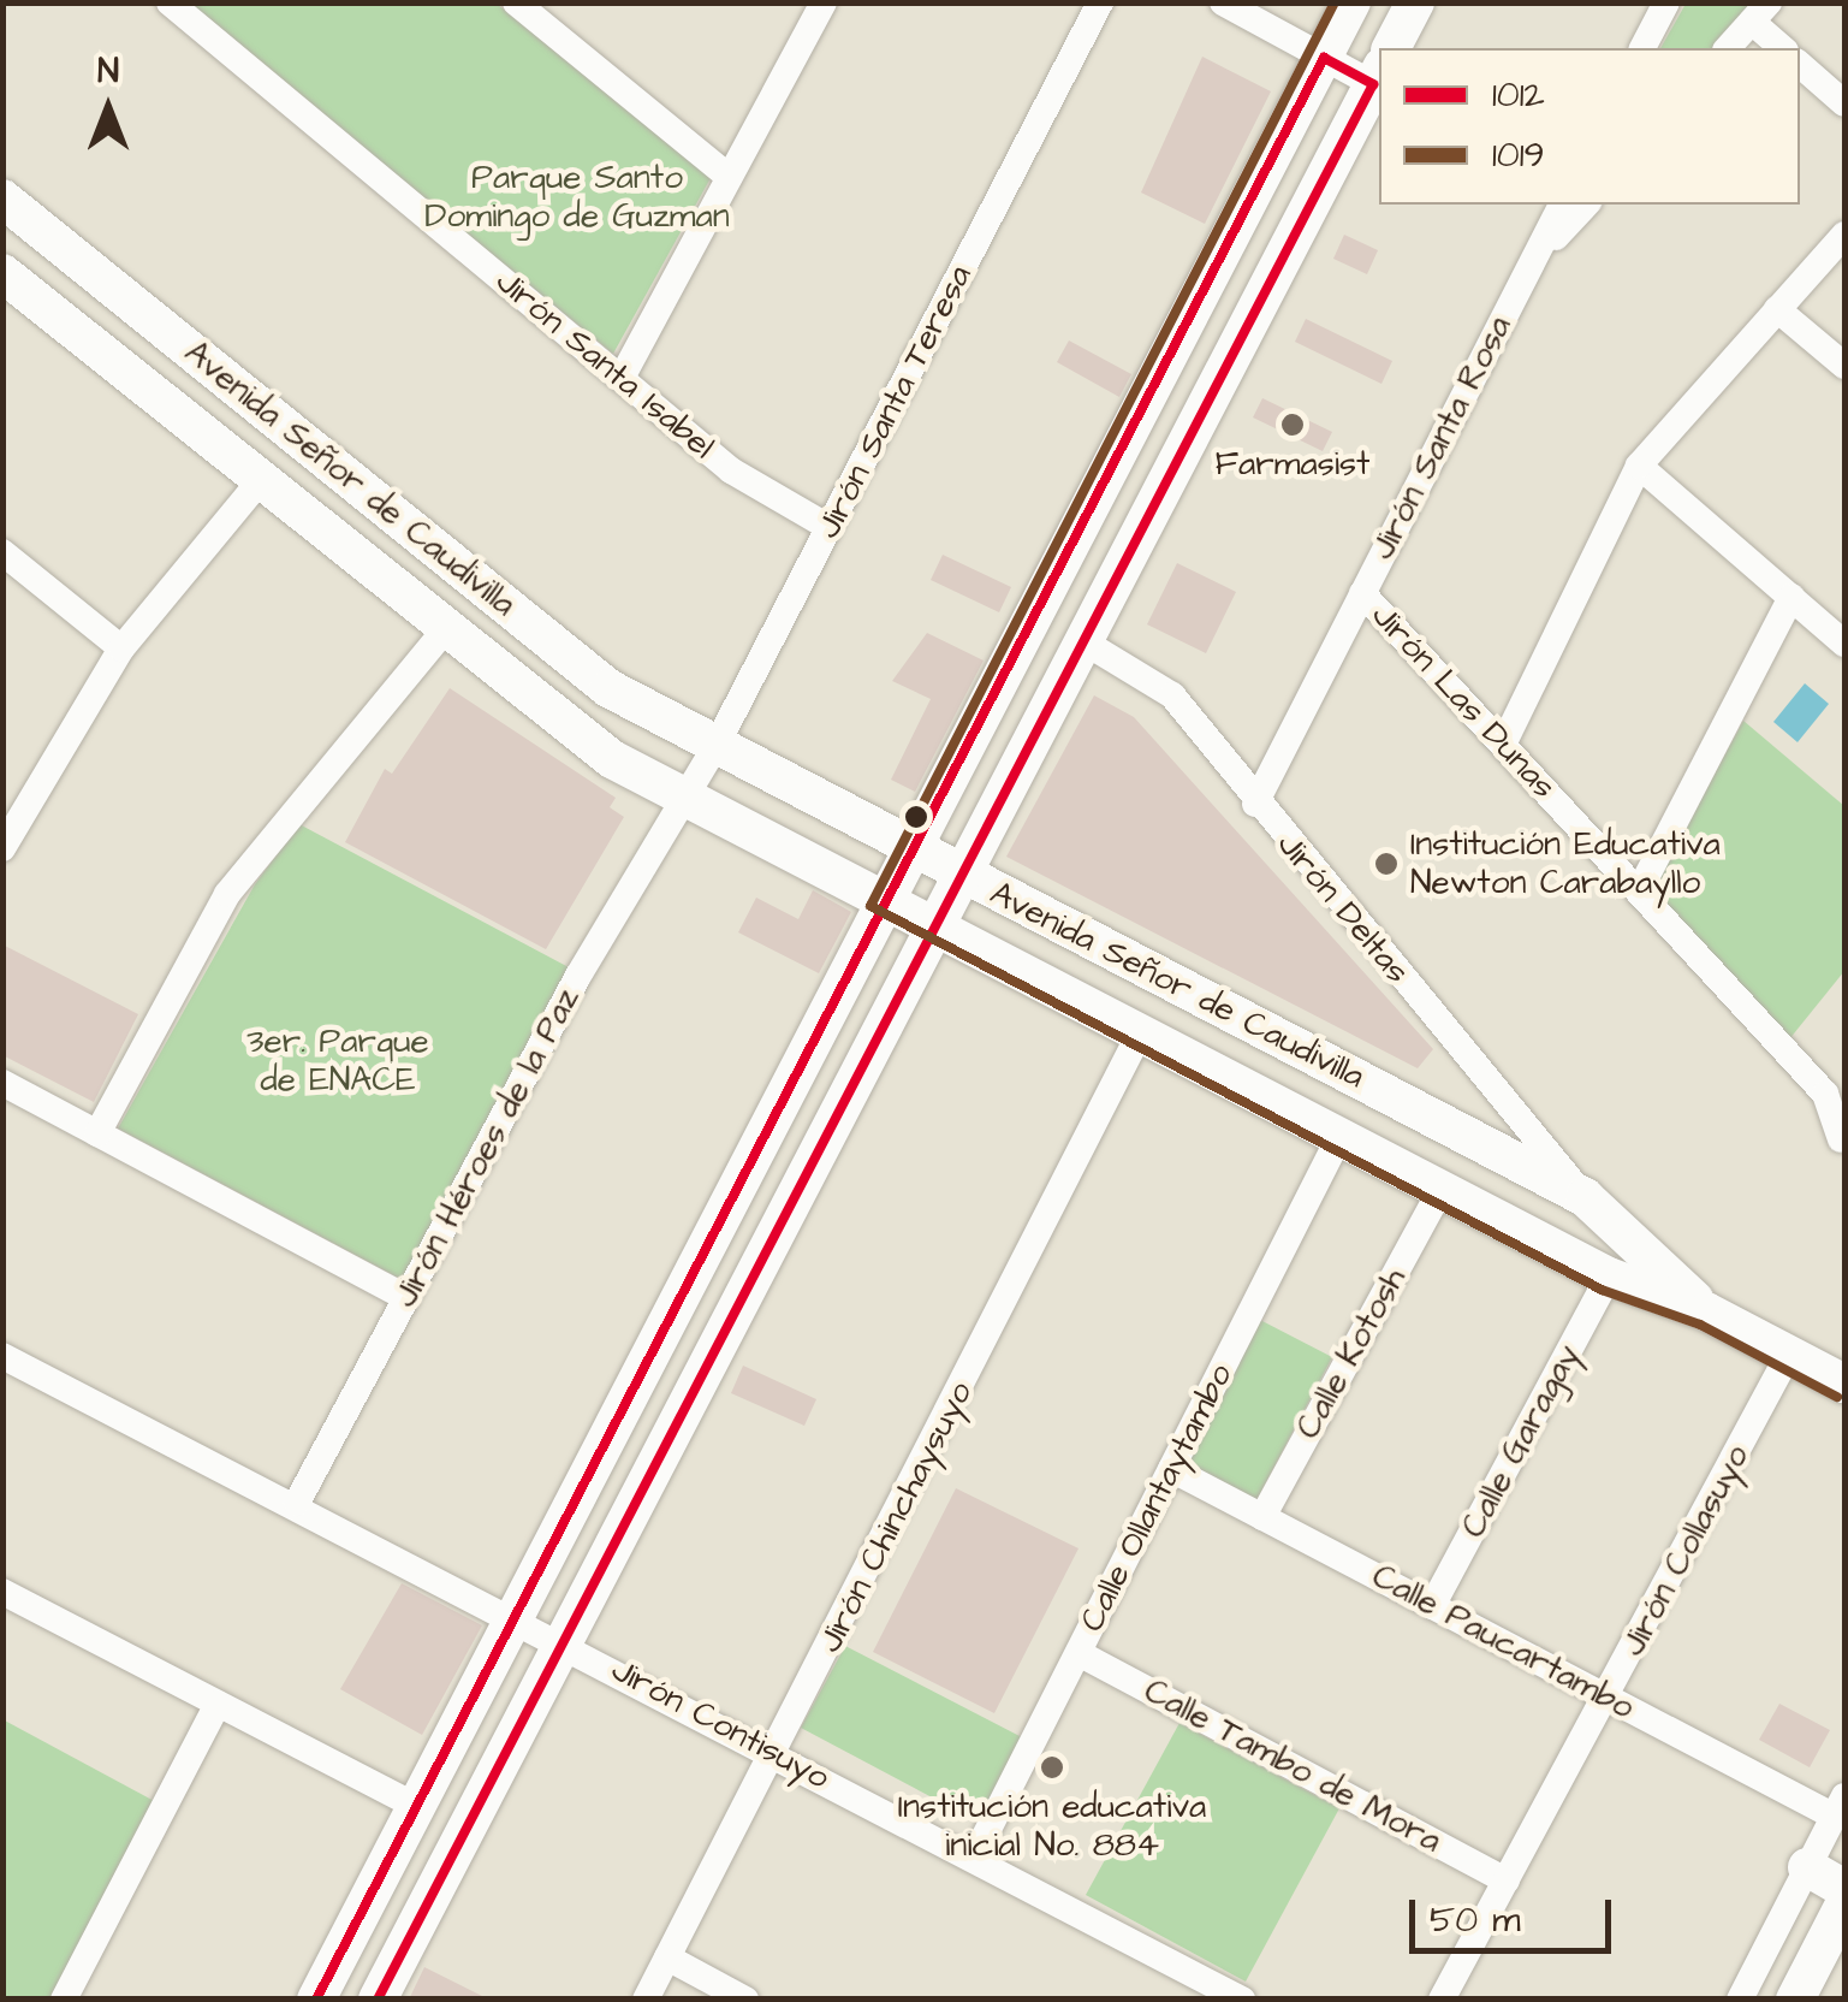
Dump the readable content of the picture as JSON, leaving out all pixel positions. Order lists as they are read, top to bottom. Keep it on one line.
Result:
{"streets":{"main road":["Avenida Señor de Caudivilla"],"street":["Jirón Santa Isabel","Jirón Santa Teresa","Jirón Santa Rosa","Jirón Las Dunas","Jirón Deltas","Jirón Héroes de la Paz","Calle Kotosh","Calle Garagay","Calle Ollantaytambo","Jirón Chinchaysuyo","Jirón Collasuyo","Calle Paucartambo","Jirón Contisuyo","Calle Tambo de Mora"]},"crossings":[["Jirón Santa Isabel","Jirón Santa Teresa"],["Jirón Santa Teresa","Avenida Señor de Caudivilla"],["Jirón Santa Teresa","Jirón Héroes de la Paz"],["Jirón Santa Rosa","Jirón Las Dunas"],["Jirón Santa Rosa","Jirón Deltas"],["Avenida Señor de Caudivilla","Jirón Deltas"],["Avenida Señor de Caudivilla","Jirón Héroes de la Paz"],["Avenida Señor de Caudivilla","Calle Kotosh"],["Avenida Señor de Caudivilla","Calle Garagay"],["Avenida Señor de Caudivilla","Calle Ollantaytambo"],["Avenida Señor de Caudivilla","Jirón Chinchaysuyo"],["Avenida Señor de Caudivilla","Jirón Collasuyo"],["Jirón Héroes de la Paz","Jirón Contisuyo"],["Calle Kotosh","Calle Paucartambo"],["Calle Garagay","Calle Paucartambo"],["Calle Ollantaytambo","Calle Paucartambo"],["Calle Ollantaytambo","Jirón Contisuyo"],["Calle Ollantaytambo","Calle Tambo de Mora"],["Jirón Chinchaysuyo","Jirón Contisuyo"],["Jirón Collasuyo","Calle Paucartambo"],["Jirón Collasuyo","Calle Tambo de Mora"]],"parks":["Parque Santo Domingo de Guzman","3er. Parque de ENACE"],"places":["Farmasist","Institución Educativa Newton Carabayllo","Institución educativa inicial No. 884"],"lines":["transit line 1019","transit line 1012"],"legend":["1012","1019"],"scale_bar":"50 m","north":"top"}
